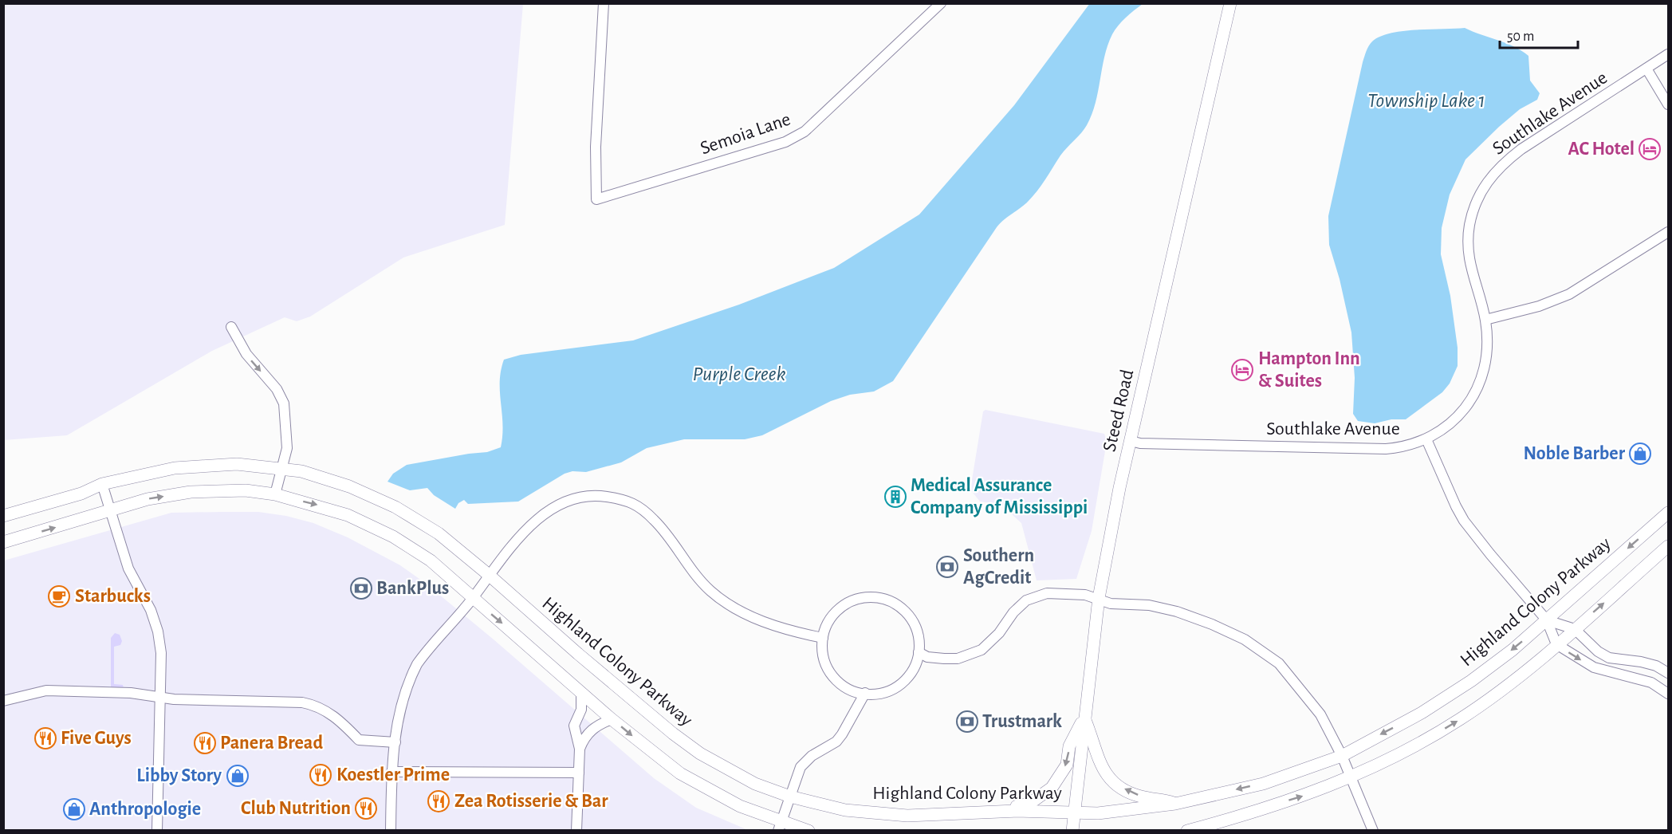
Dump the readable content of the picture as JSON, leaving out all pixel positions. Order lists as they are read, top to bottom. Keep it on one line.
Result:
{"streets":{"street":["Southlake Avenue","Semoia Lane","Steed Road","Highland Colony Parkway"]},"crossings":[["Southlake Avenue","Steed Road"],["Steed Road","Highland Colony Parkway"]],"water":["Township Lake 1","Purple Creek"],"places":{"hotel":["AC Hotel","Hampton Inn & Suites"],"shop":["Noble Barber","Libby Story","Anthropologie"],"building":["Medical Assurance Company of Mississippi"],"bank":["Southern AgCredit","BankPlus","Trustmark"],"cafe":["Starbucks"],"restaurant":["Five Guys","Panera Bread","Koestler Prime","Zea Rotisserie & Bar","Club Nutrition"]},"scale_bar":"50 m"}
